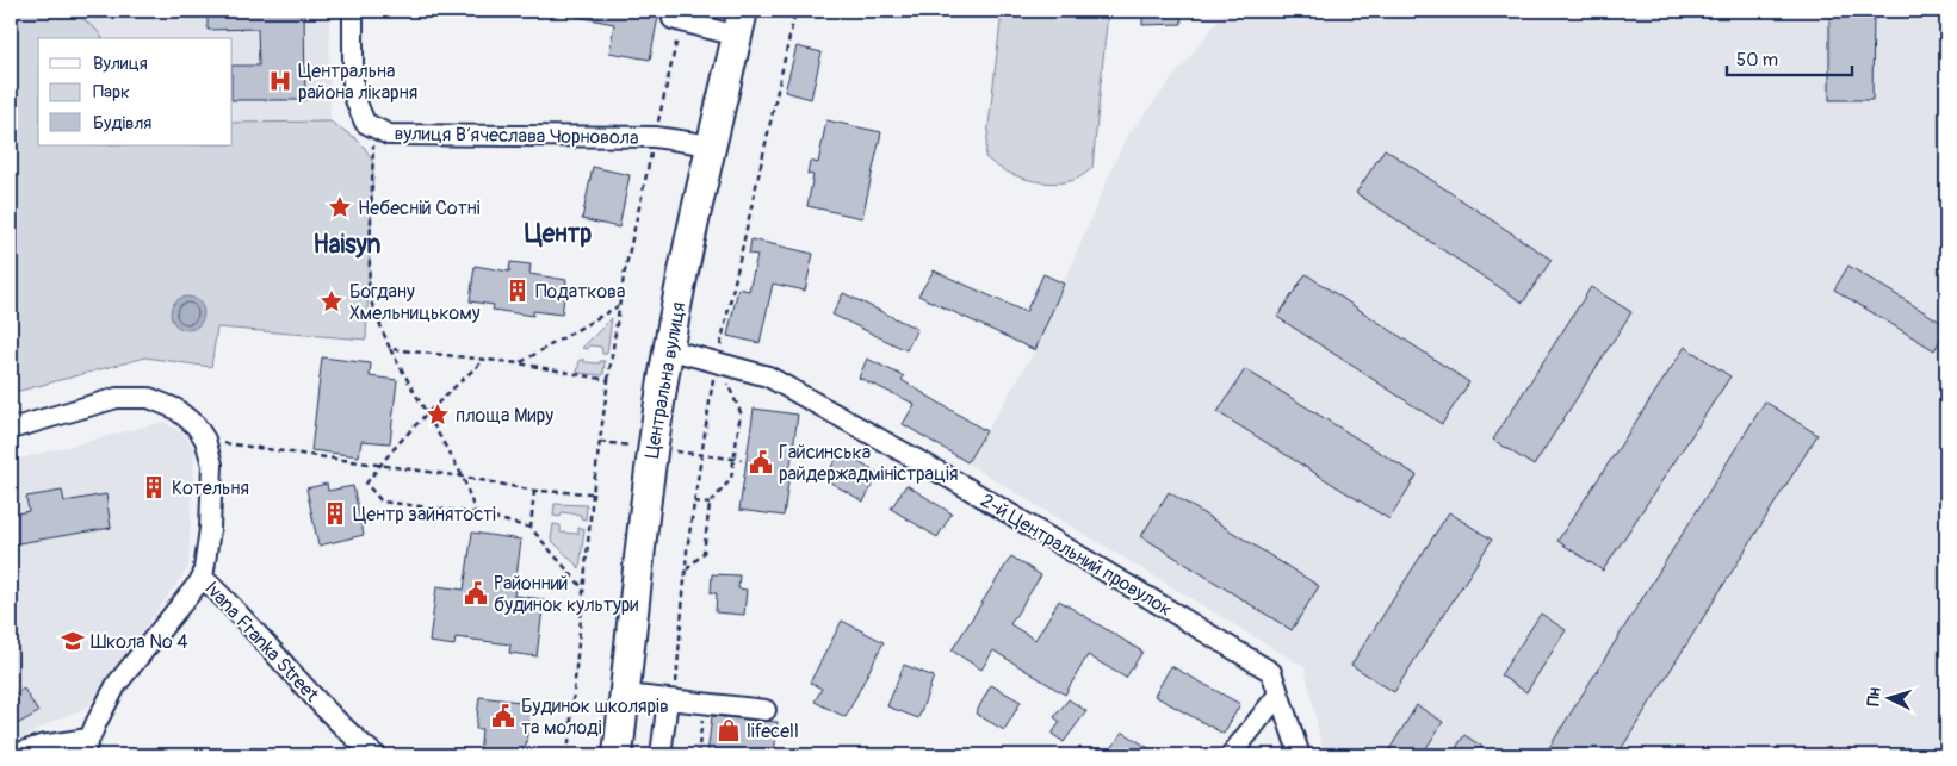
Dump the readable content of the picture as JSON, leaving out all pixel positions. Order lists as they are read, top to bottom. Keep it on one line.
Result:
{"streets":{"highway":["Центральна вулиця"],"street":["вулиця Вʼячеслава Чорновола","2-й Центральний провулок","Ivana Franka Street"]},"crossings":[["вулиця Вʼячеслава Чорновола","Центральна вулиця"],["Центральна вулиця","2-й Центральний провулок"]],"districts":["Центр","Haisyn"],"places":{"hospital":["Центральна района лікарня"],"place":["Небесній Сотні","Богдану Хмельницькому","площа Миру"],"building":["Податкова","Котельня","Центр зайнятості"],"public building":["Гайсинська райдержадміністрація","Районний будинок культури","Будинок школярів та молоді"],"school or university":["Школа № 4"],"shop":["lifecell"]},"legend":["Вулиця","Парк","Будівля"],"scale_bar":"50 m","north":"left"}
